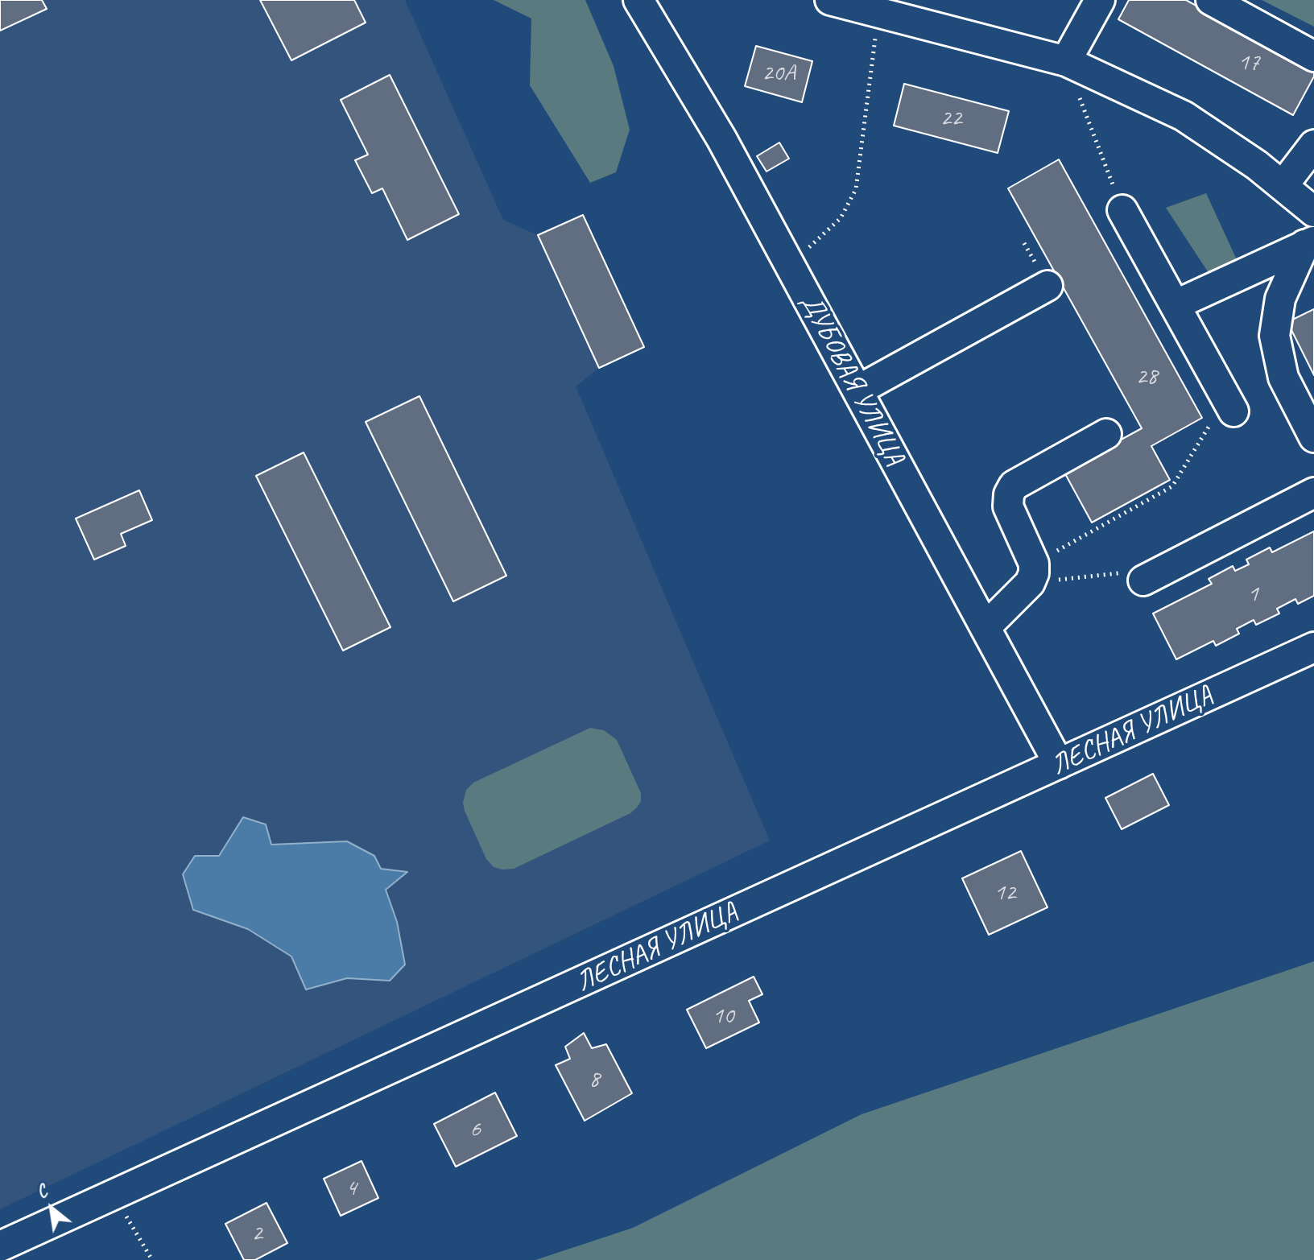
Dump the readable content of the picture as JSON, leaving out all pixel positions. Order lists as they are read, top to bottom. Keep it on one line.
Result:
{"streets":{"street":["ДУБОВАЯ УЛИЦА","ЛЕСНАЯ УЛИЦА"]},"crossings":[["ДУБОВАЯ УЛИЦА","ЛЕСНАЯ УЛИЦА"]],"house_numbers":["17","20А","22","28","1","12","10","8","6","4","2"],"north":"top left"}
